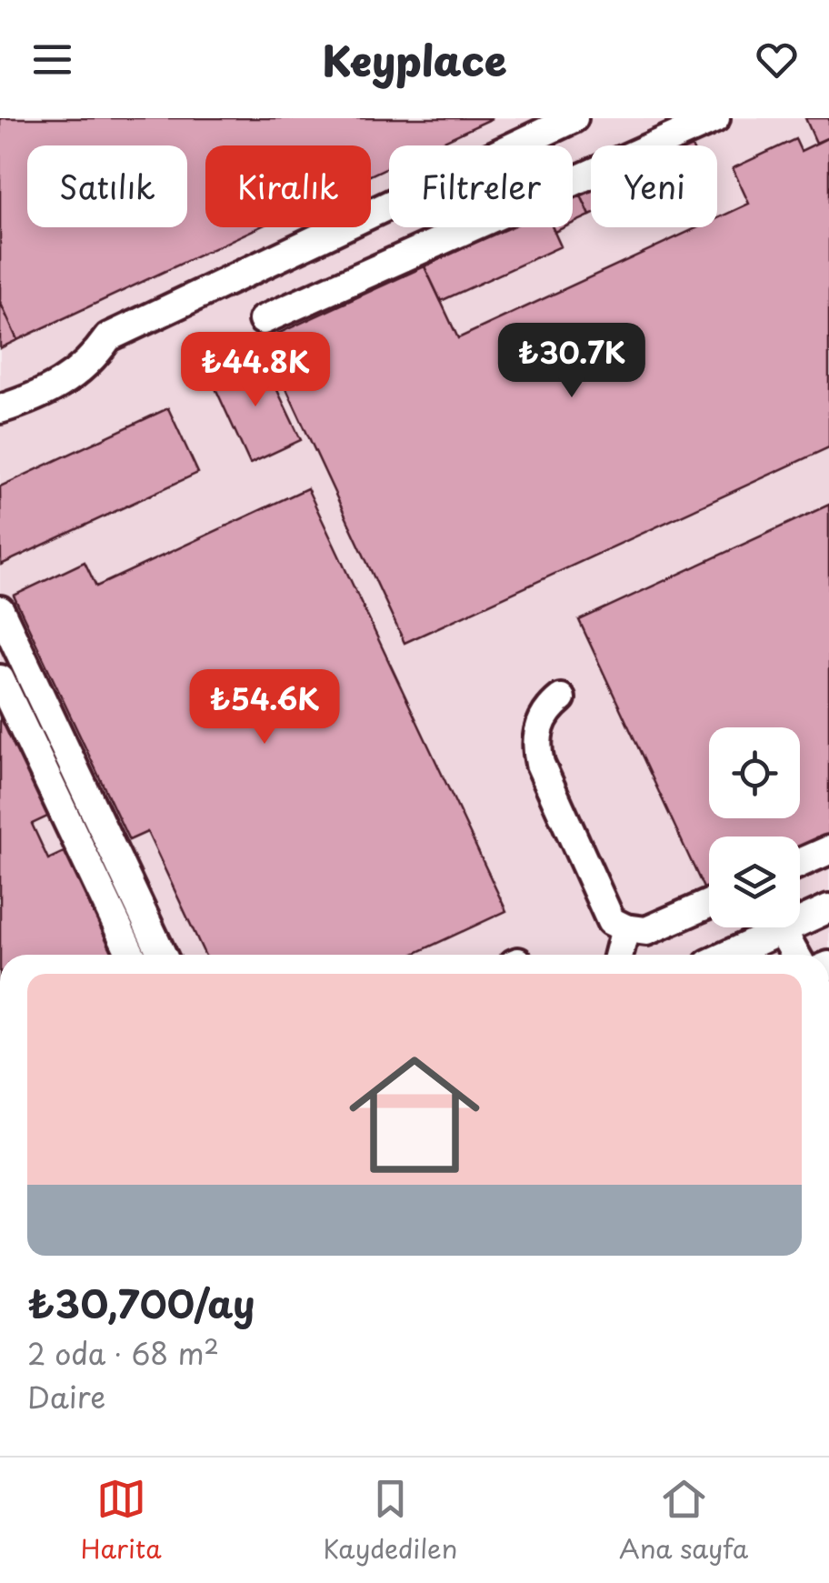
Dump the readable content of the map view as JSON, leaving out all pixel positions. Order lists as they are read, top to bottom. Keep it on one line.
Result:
{"page":{"header":"Keyplace","chip":["Satılık","Kiralık","Filtreler","Yeni"],"price":["₺30.7K","₺44.8K","₺54.6K"],"list":[{"name":"₺30,700/ay","note":"2 oda · 68 m² · Daire"}],"tabs":["Harita","Kaydedilen","Ana sayfa"]}}
